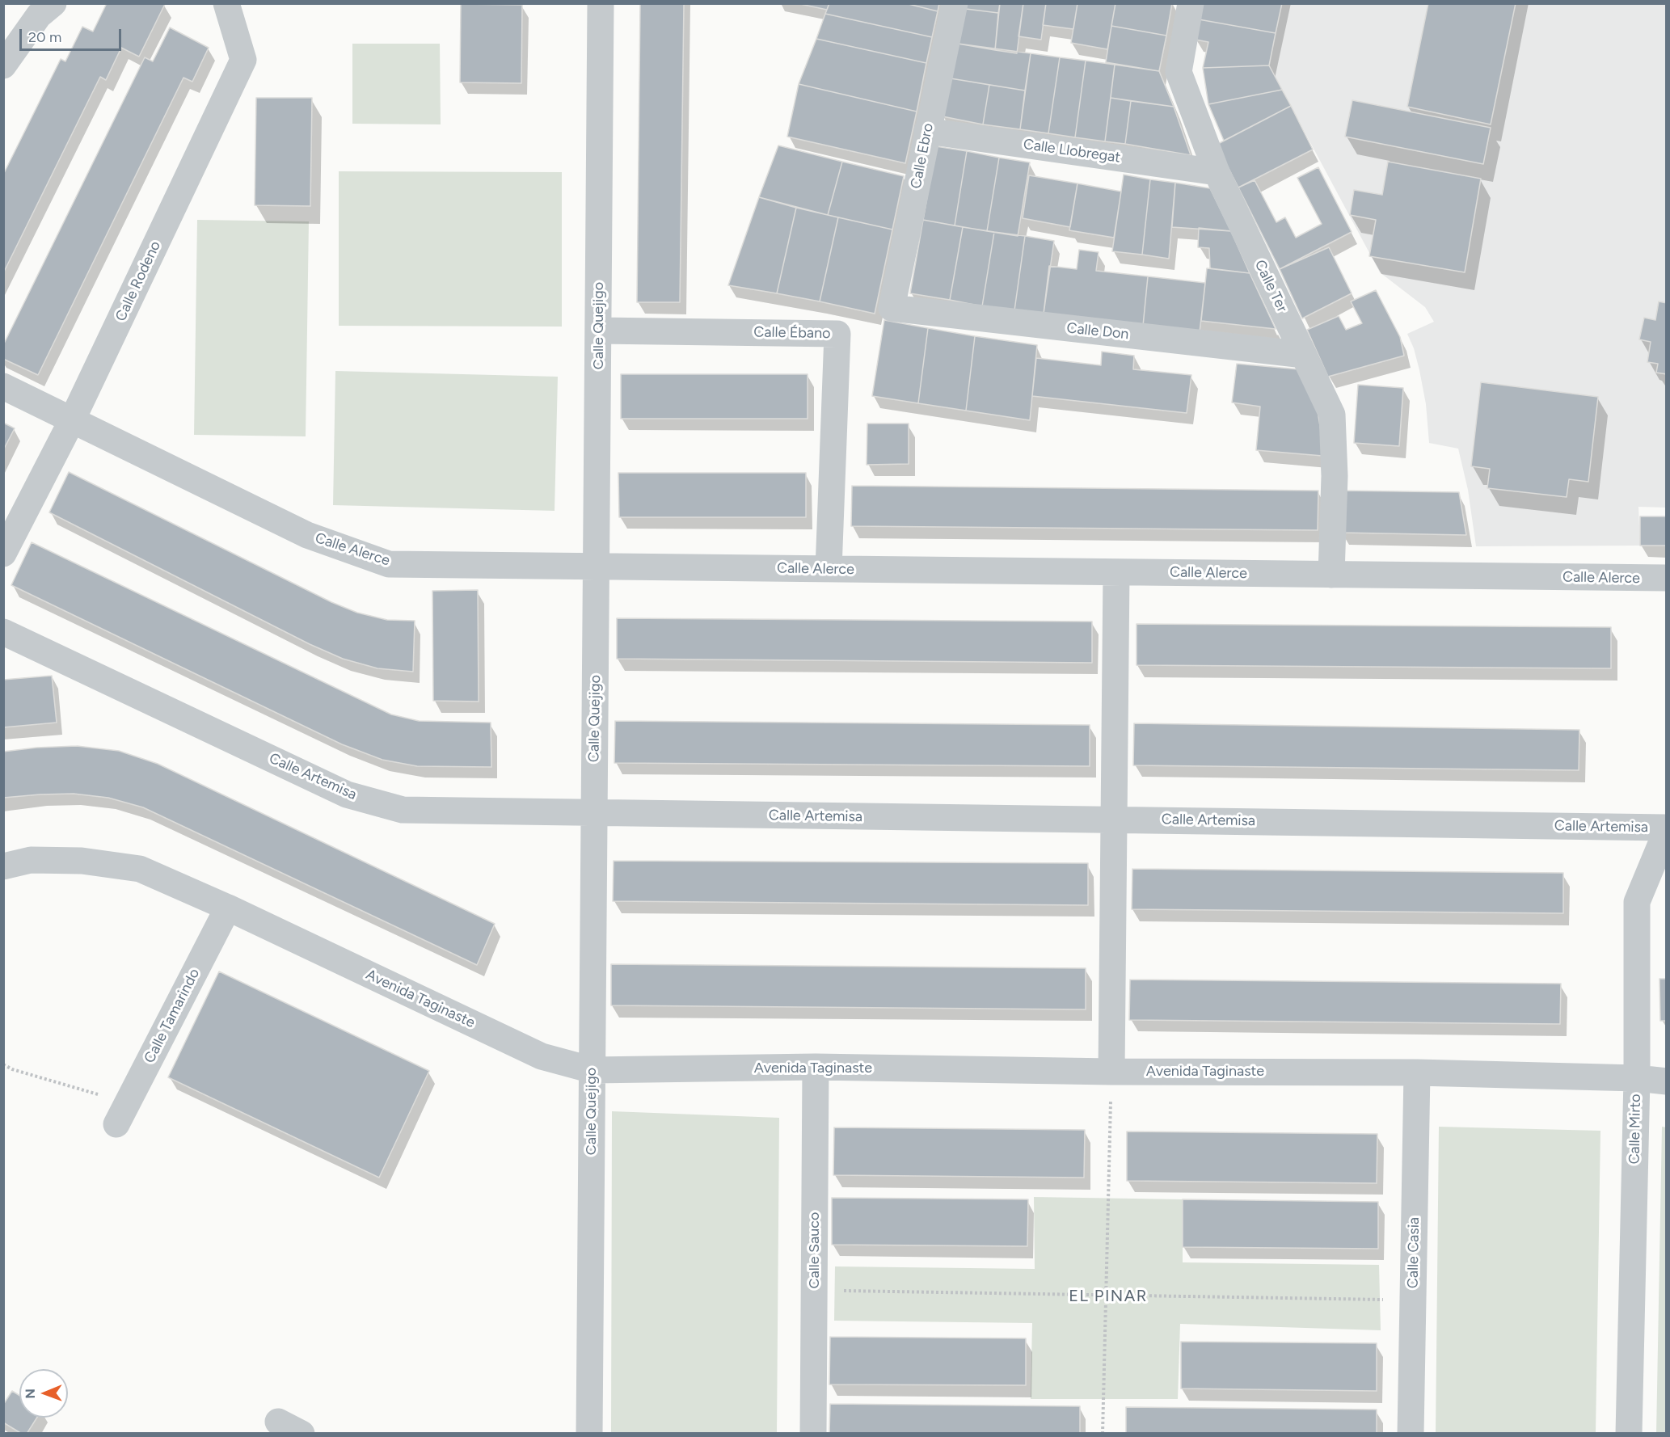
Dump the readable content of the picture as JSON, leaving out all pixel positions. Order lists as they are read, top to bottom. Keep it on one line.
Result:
{"streets":{"street":["Calle Llobregat","Calle Ebro","Calle Rodeno","Calle Ter","Calle Quejigo","Calle Don","Calle Ébano","Calle Alerce","Calle Artemisa","Avenida Taginaste","Calle Tamarindo","Calle Mirto","Calle Sauco","Calle Casia"]},"crossings":[["Calle Llobregat","Calle Ebro"],["Calle Llobregat","Calle Ter"],["Calle Ebro","Calle Don"],["Calle Rodeno","Calle Alerce"],["Calle Ter","Calle Don"],["Calle Ter","Calle Alerce"],["Calle Quejigo","Calle Ébano"],["Calle Quejigo","Calle Alerce"],["Calle Quejigo","Calle Artemisa"],["Calle Quejigo","Avenida Taginaste"],["Calle Ébano","Calle Alerce"],["Calle Artemisa","Calle Mirto"],["Avenida Taginaste","Calle Tamarindo"],["Avenida Taginaste","Calle Mirto"],["Avenida Taginaste","Calle Sauco"],["Avenida Taginaste","Calle Casia"]],"districts":["EL PINAR"],"scale_bar":"20 m","north":"left"}
